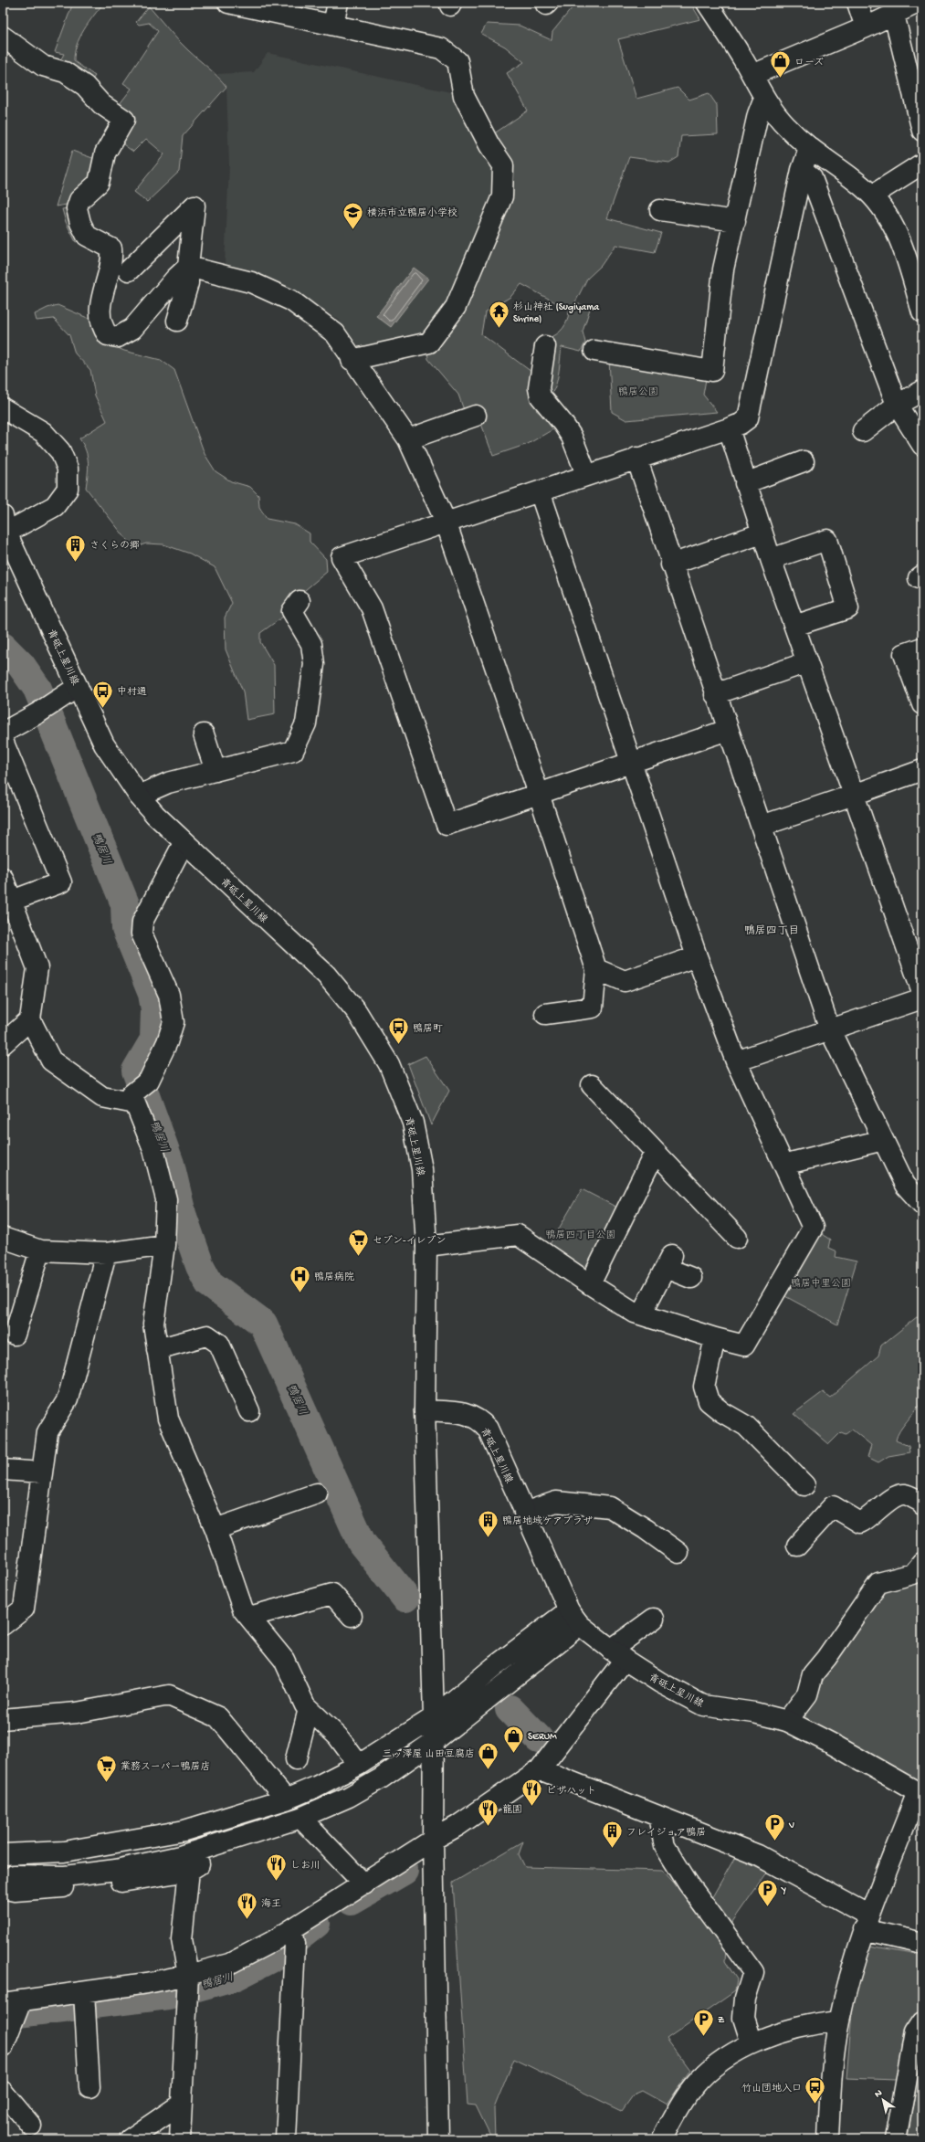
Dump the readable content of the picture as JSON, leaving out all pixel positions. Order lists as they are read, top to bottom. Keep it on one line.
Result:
{"streets":{"street":["青砥上星川線"]},"districts":["鴨居四丁目"],"water":["鴨居川"],"parks":["鴨居公園","鴨居四丁目公園","鴨居中里公園"],"places":{"shop":["ローズ","SERUM","三ッ澤屋 山田豆腐店"],"school or university":["横浜市立鴨居小学校"],"temple":["杉山神社 (Sugiyama Shrine)"],"building":["さくらの郷","鴨居地域ケアプラザ","フレイジョア鴨居"],"bus stop":["中村通","鴨居町","竹山団地入口"],"supermarket":["セブン-イレブン","業務スーパー鴨居店"],"hospital":["鴨居病院"],"restaurant":["ピザハット","龍園","しお川","海王"],"parking":["V","Y","Z"]},"north":"top left"}
